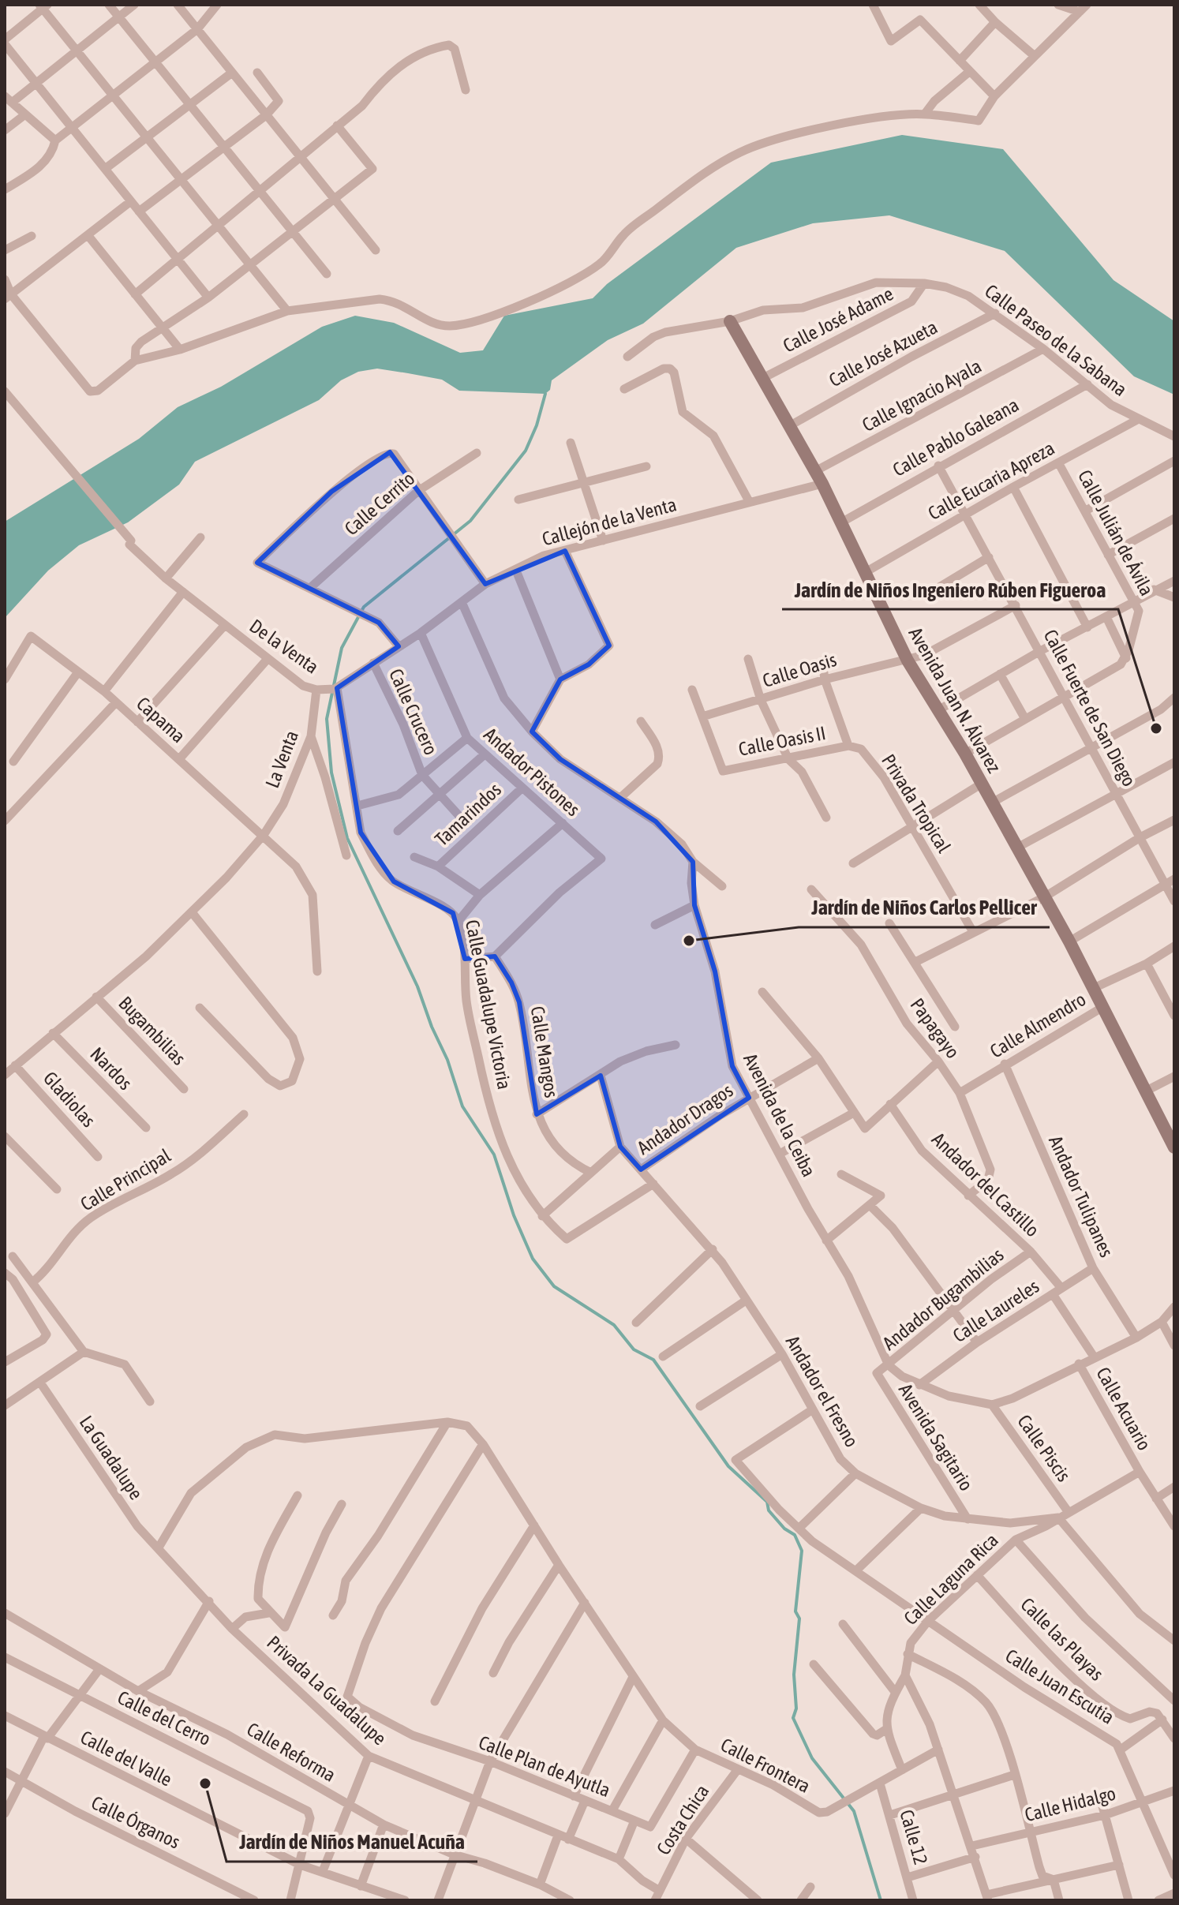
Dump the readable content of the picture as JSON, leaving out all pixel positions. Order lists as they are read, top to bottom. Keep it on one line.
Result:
{"streets":{"main road":["Avenida Juan N. Álvarez"],"street":["Calle José Adame","Calle Paseo de la Sabana","Calle José Azueta","Calle Ignacio Ayala","Calle Pablo Galeana","Calle Eucaria Apreza","Calle Cerrito","Callejón de la Venta","Calle Julián de Ávila","De la Venta","Calle Oasis","Calle Fuerte de San Diego","Calle Crucero","Capama","Calle Oasis II","La Venta","Andador Pistones","Privada Tropical","Tamarindos","Calle Guadalupe Victoria","Calle Almendro","Papagayo","Bugambilias","Calle Mangos","Nardos","Gladiolas","Avenida de la Ceiba","Andador Dragos","Calle Principal","Andador del Castillo","Andador Tulipanes","Andador Bugambilias","Calle Laureles","Andador el Fresno","Calle Acuario","Avenida Sagitario","Calle Piscis","La Guadalupe","Calle Laguna Rica","Calle las Playas","Calle Juan Escutia","Privada La Guadalupe","Calle del Cerro","Calle Reforma","Calle del Valle","Calle Frontera","Calle Plan de Ayutla","Calle Hidalgo","Costa Chica","Calle Órganos","Calle 12"]},"crossings":[["Calle José Adame","Calle Paseo de la Sabana"],["Calle José Adame","Avenida Juan N. Álvarez"],["Calle Paseo de la Sabana","Calle José Azueta"],["Calle Paseo de la Sabana","Calle Ignacio Ayala"],["Calle Paseo de la Sabana","Calle Pablo Galeana"],["Calle Paseo de la Sabana","Calle Eucaria Apreza"],["Calle Paseo de la Sabana","Avenida Juan N. Álvarez"],["Calle José Azueta","Avenida Juan N. Álvarez"],["Calle Ignacio Ayala","Avenida Juan N. Álvarez"],["Calle Pablo Galeana","Avenida Juan N. Álvarez"],["Calle Pablo Galeana","Calle Fuerte de San Diego"],["Calle Eucaria Apreza","Calle Julián de Ávila"],["Calle Eucaria Apreza","Avenida Juan N. Álvarez"],["Calle Eucaria Apreza","Calle Fuerte de San Diego"],["Callejón de la Venta","De la Venta"],["Callejón de la Venta","Avenida Juan N. Álvarez"],["Callejón de la Venta","Calle Crucero"],["Callejón de la Venta","La Venta"],["Callejón de la Venta","Andador Pistones"],["Callejón de la Venta","Calle Guadalupe Victoria"],["De la Venta","La Venta"],["De la Venta","Calle Guadalupe Victoria"],["Calle Oasis","Avenida Juan N. Álvarez"],["Calle Oasis","Calle Fuerte de San Diego"],["Calle Oasis","Calle Oasis II"],["Avenida Juan N. Álvarez","Calle Almendro"],["Capama","La Venta"],["Calle Oasis II","Privada Tropical"],["La Venta","Calle Guadalupe Victoria"],["La Venta","Bugambilias"],["La Venta","Nardos"],["La Venta","Gladiolas"],["Andador Pistones","Tamarindos"],["Andador Pistones","Calle Mangos"],["Calle Guadalupe Victoria","Andador el Fresno"],["Calle Almendro","Papagayo"],["Calle Almendro","Andador Tulipanes"],["Papagayo","Andador del Castillo"],["Avenida de la Ceiba","Andador Dragos"],["Avenida de la Ceiba","Andador Bugambilias"],["Andador Dragos","Andador el Fresno"],["Andador del Castillo","Andador Bugambilias"],["Andador del Castillo","Calle Laureles"],["Andador Tulipanes","Calle Laureles"],["Andador Bugambilias","Avenida Sagitario"],["Andador el Fresno","Avenida Sagitario"],["Andador el Fresno","Calle Laguna Rica"],["Calle Acuario","Calle Laguna Rica"],["Calle Piscis","Calle Laguna Rica"],["La Guadalupe","Privada La Guadalupe"],["Calle Laguna Rica","Calle las Playas"],["Calle Laguna Rica","Calle Juan Escutia"],["Calle Juan Escutia","Calle Hidalgo"],["Privada La Guadalupe","Costa Chica"],["Calle del Cerro","Calle del Valle"],["Calle Frontera","Calle Plan de Ayutla"],["Calle Frontera","Costa Chica"],["Calle Frontera","Calle 12"]],"places":["Jardín de Niños Ingeniero Rúben Figueroa","Jardín de Niños Carlos Pellicer","Jardín de Niños Manuel Acuña"]}
